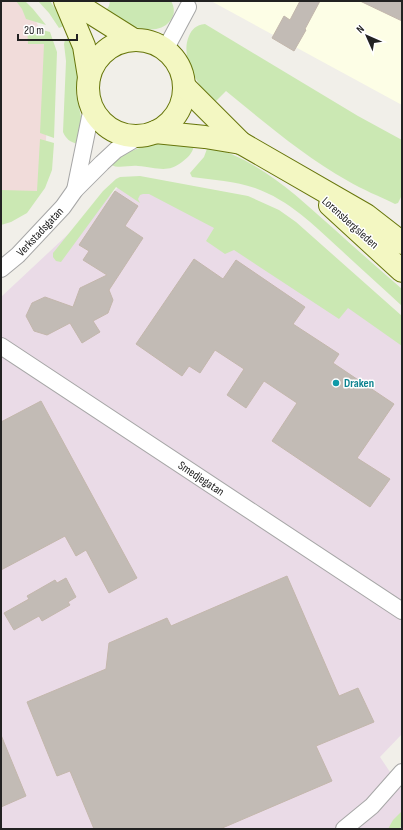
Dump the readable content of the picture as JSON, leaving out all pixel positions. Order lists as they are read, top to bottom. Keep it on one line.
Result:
{"streets":{"street":["Lorensbergsleden","Verkstadsgatan","Smedjegatan"]},"crossings":[["Lorensbergsleden","Verkstadsgatan"]],"places":["Draken"],"scale_bar":"20 m","north":"top left"}
